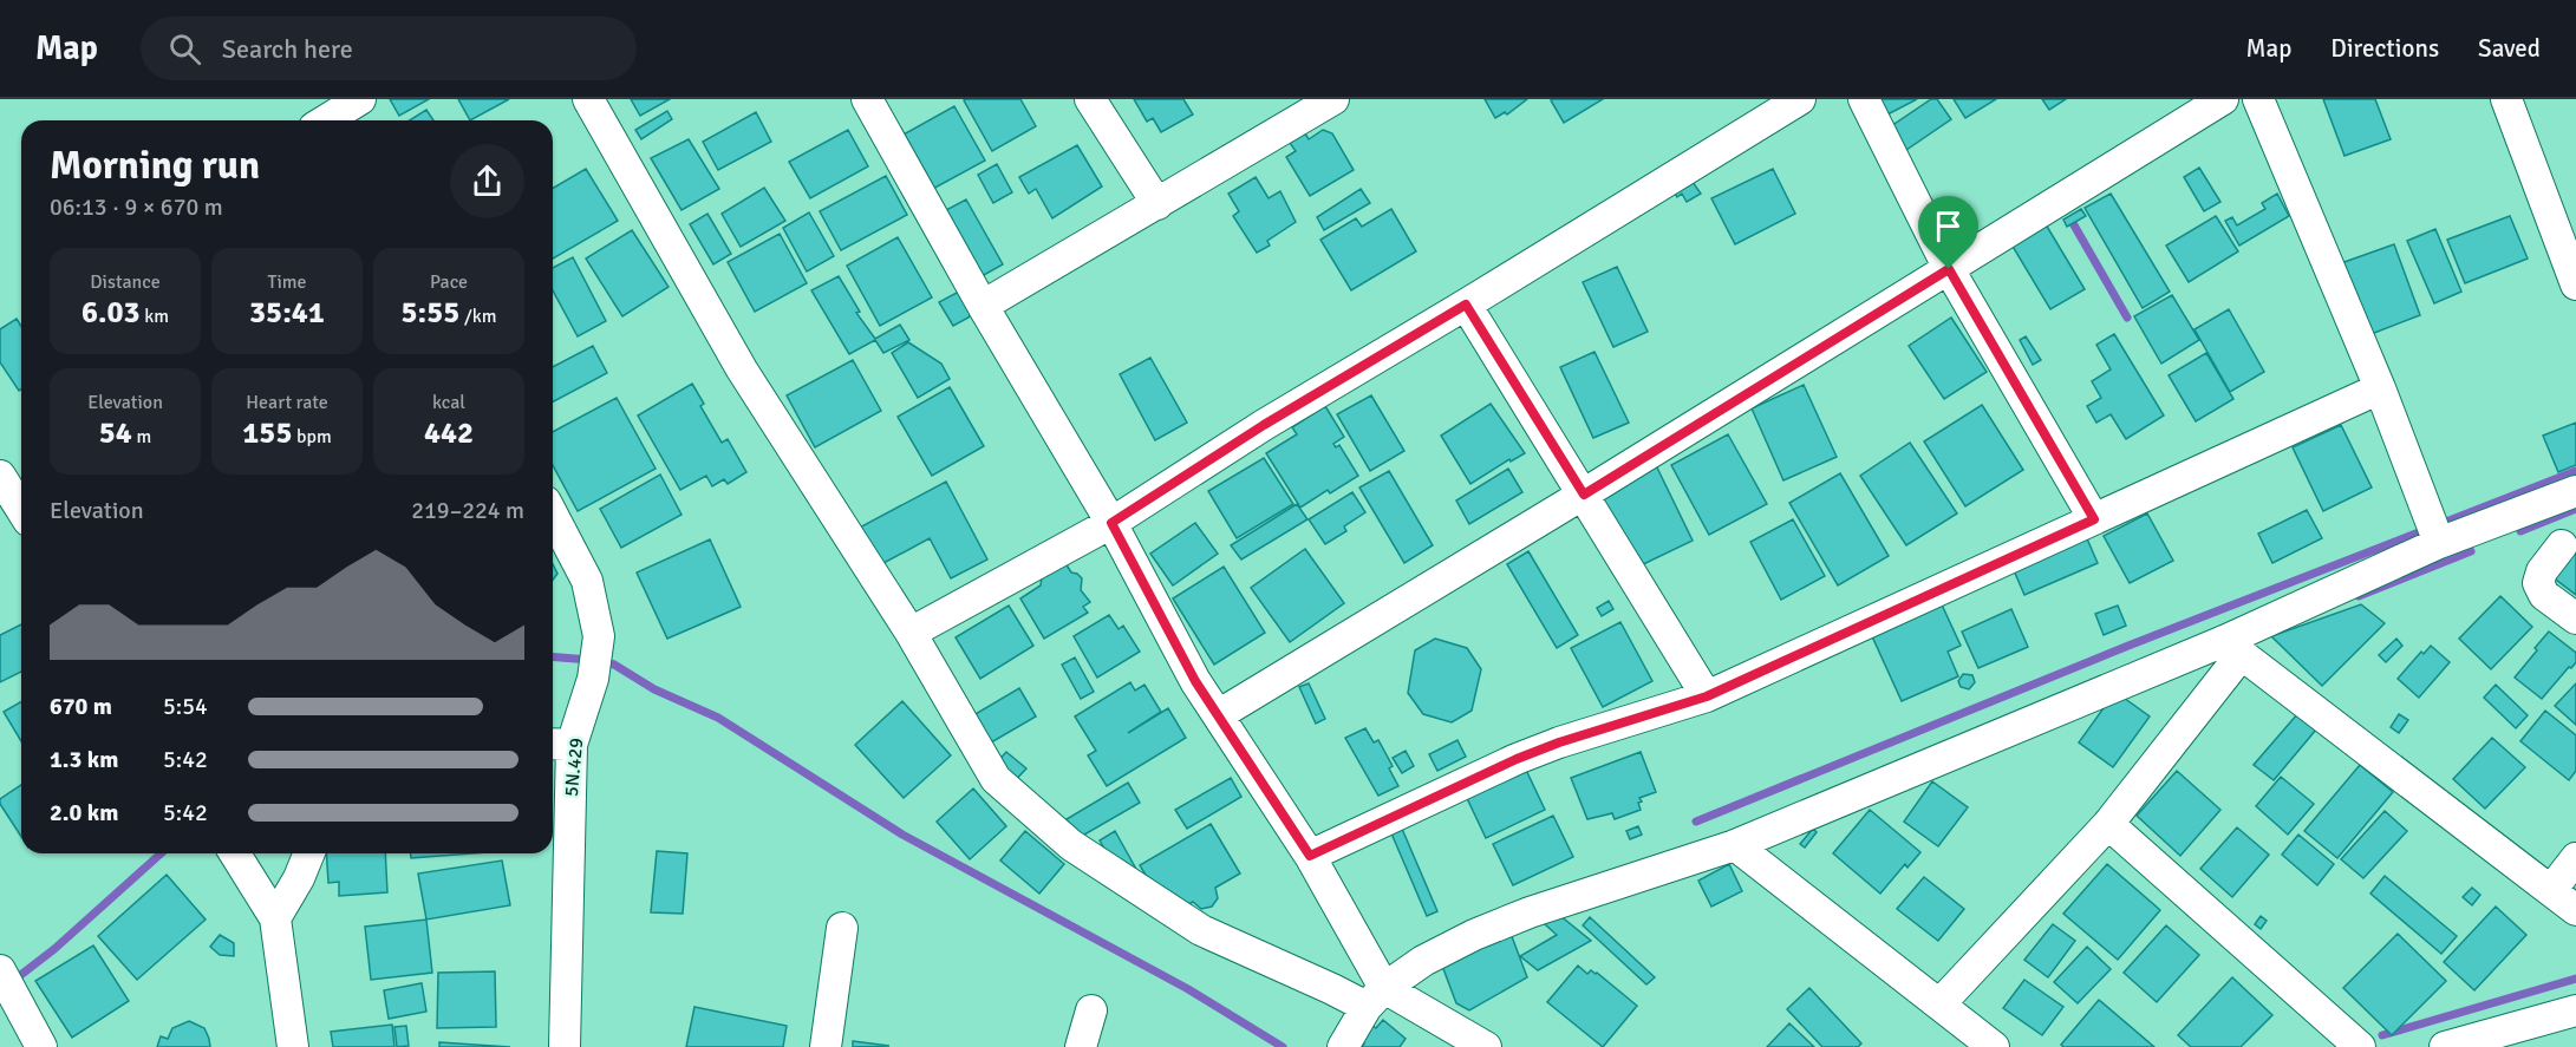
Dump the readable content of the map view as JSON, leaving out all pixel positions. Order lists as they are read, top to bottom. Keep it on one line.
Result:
{"streets":{"street":["5N.429"]},"page":{"header":"Map","search":"Search here","nav":["Map","Directions","Saved"],"heading":["Morning run","06:13 · 9 × 670 m"],"stats":[["Distance","6.03 km"],["Time","35:41"],["Pace","5:55 /km"],["Elevation","54 m"],["Heart rate","155 bpm"],["kcal","442"]],"chart":["Elevation","219–224 m"],"list":[{"name":"670 m","note":"5:54"},{"name":"1.3 km","note":"5:42"},{"name":"2.0 km","note":"5:42"}]}}
